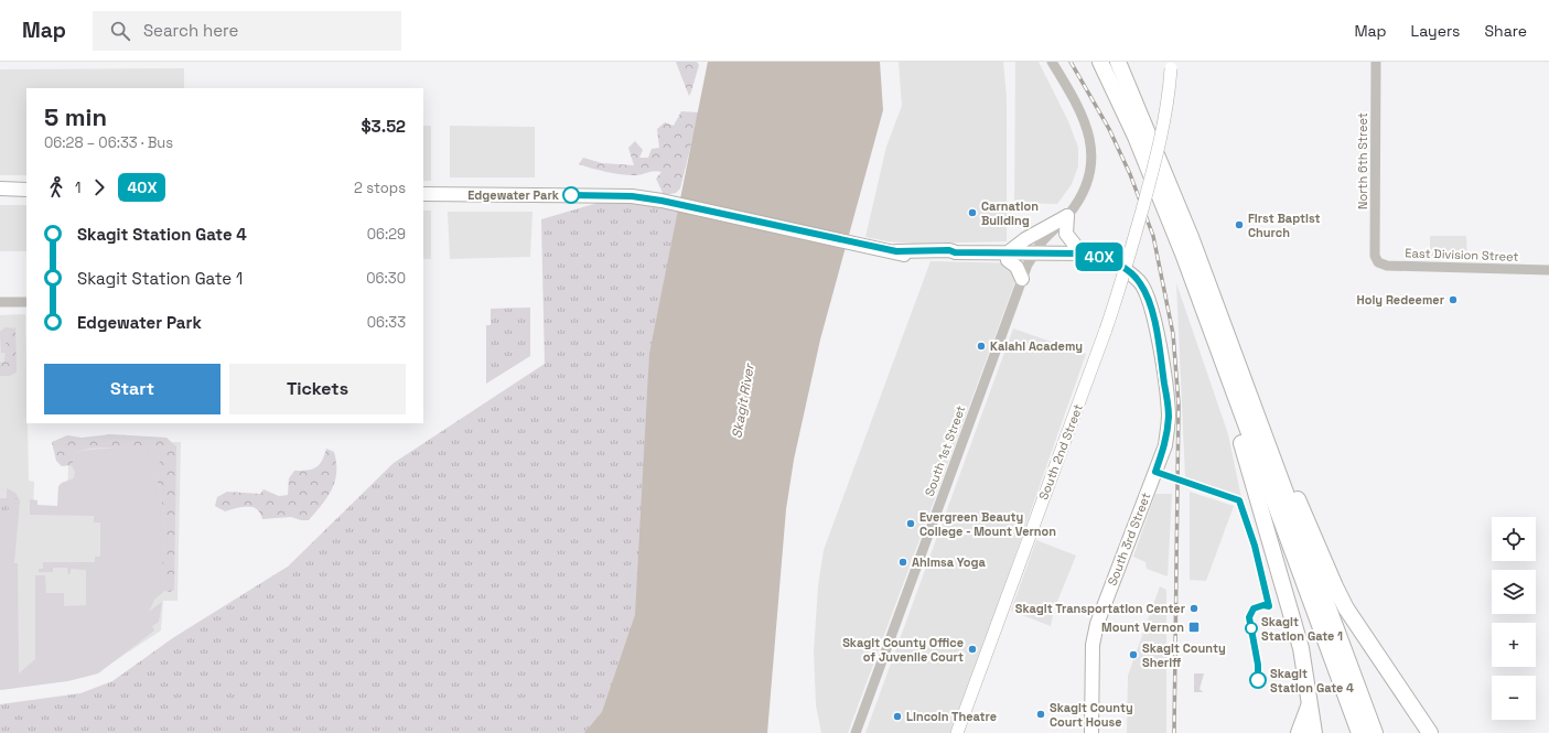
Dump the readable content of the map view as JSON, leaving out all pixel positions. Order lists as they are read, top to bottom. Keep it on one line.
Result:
{"streets":{"main road":["South 2nd Street","South 3rd Street"],"street":["North 6th Street","East Division Street","South 1st Street"]},"crossings":[["North 6th Street","East Division Street"],["South 1st Street","South 3rd Street"]],"water":["Skagit River"],"places":{"other":["Edgewater Park","Carnation Building","First Baptist Church","Holy Redeemer","Kalahi Academy","Evergreen Beauty College - Mount Vernon","Ahimsa Yoga","Skagit Transportation Center","Skagit Station Gate 1","Skagit County Office of Juvenile Court","Skagit County Sheriff","Skagit Station Gate 4","Skagit County Court House","Lincoln Theatre"],"transit":["Mount Vernon"]},"lines":["bus line 40X"],"page":{"header":"Map","search":"Search here","nav":["Map","Layers","Share"],"on_map":"40X","heading":["5 min","06:28 – 06:33 · Bus","$3.52"],"legs":["1","40X","2 stops"],"list":[{"name":"Skagit Station Gate 4","value":"06:29"},{"name":"Skagit Station Gate 1","value":"06:30"},{"name":"Edgewater Park","value":"06:33"}],"buttons":["Start","Tickets"],"map_buttons":["+","−"]}}
